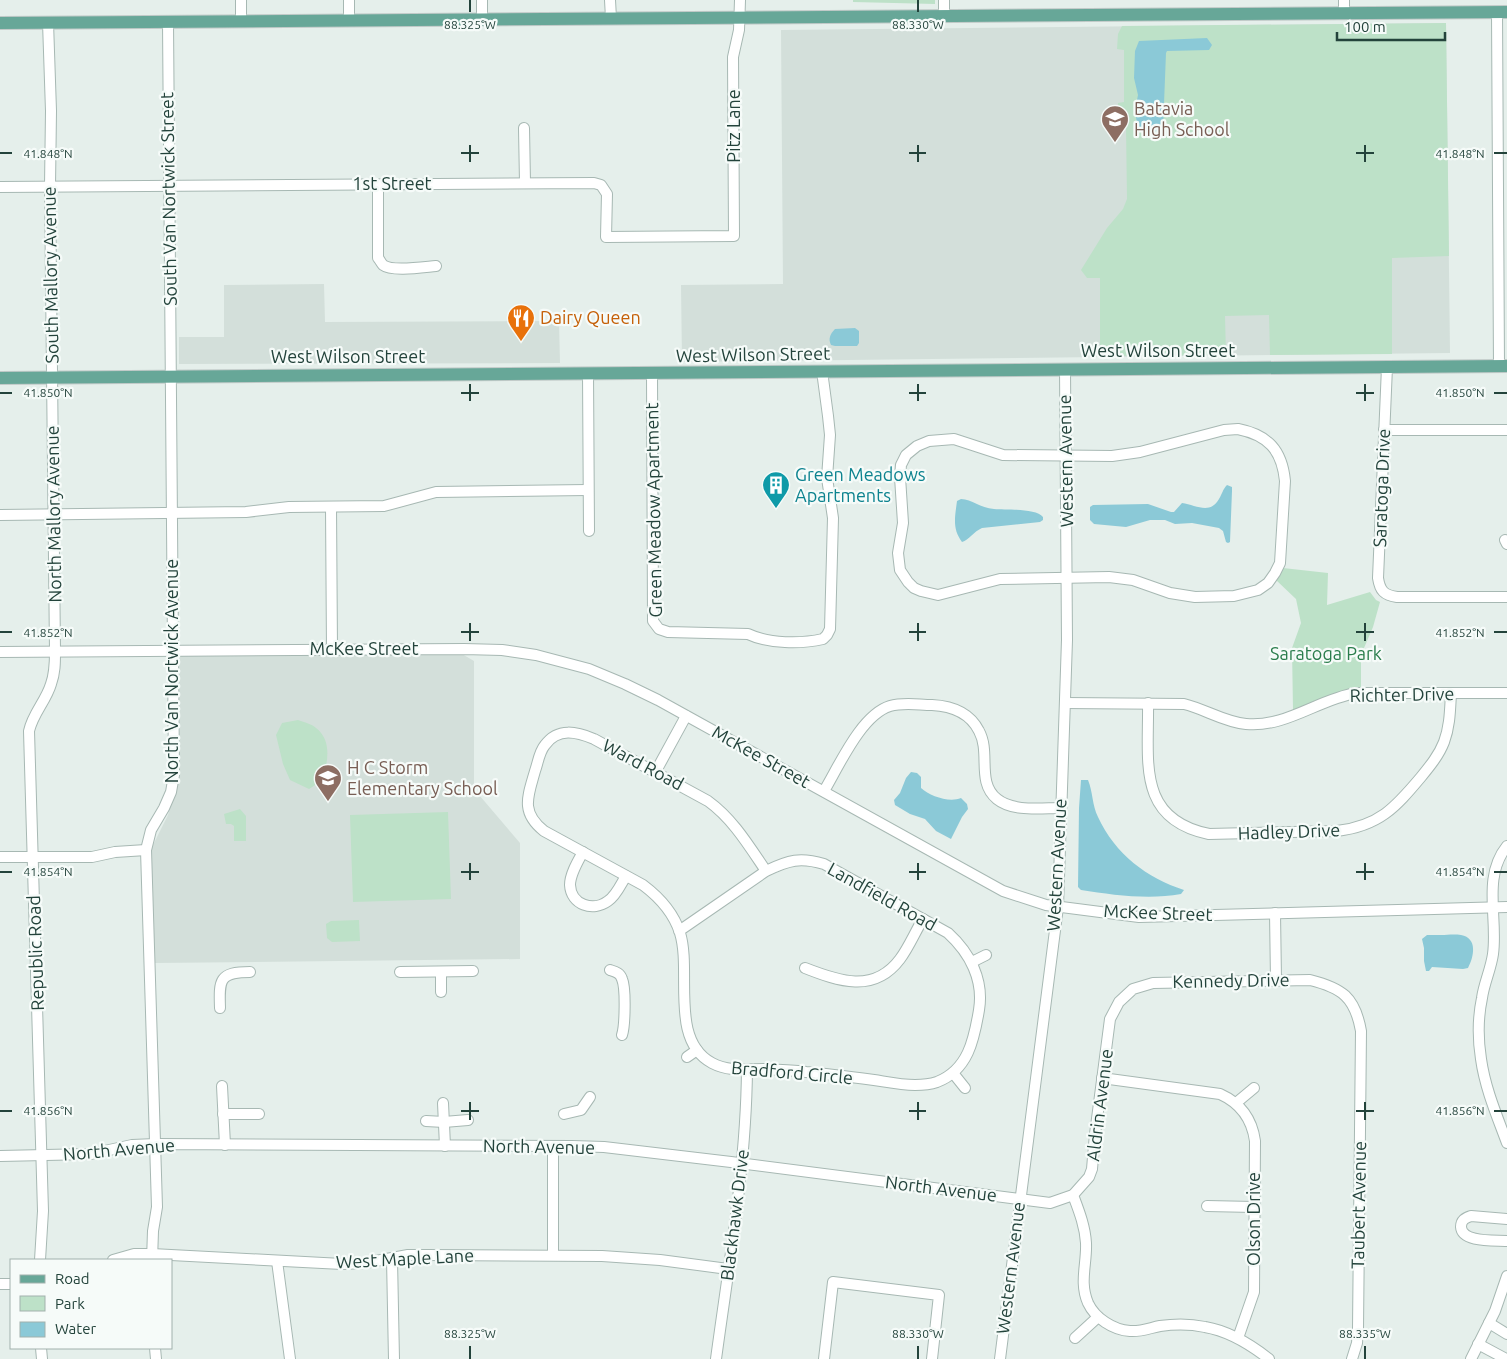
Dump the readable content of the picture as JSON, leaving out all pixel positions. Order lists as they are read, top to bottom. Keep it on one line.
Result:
{"streets":{"main road":["West Wilson Street"],"street":["Pitz Lane","1st Street","South Van Nortwick Street","South Mallory Avenue","Western Avenue","Saratoga Drive","Green Meadow Apartment","North Mallory Avenue","McKee Street","North Van Nortwick Avenue","Richter Drive","Ward Road","Hadley Drive","Landfield Road","Republic Road","Kennedy Drive","Bradford Circle","Aldrin Avenue","North Avenue","Taubert Avenue","Blackhawk Drive","Olson Drive","West Maple Lane"]},"crossings":[["Pitz Lane","1st Street"],["1st Street","South Van Nortwick Street"],["1st Street","South Mallory Avenue"],["South Van Nortwick Street","West Wilson Street"],["South Van Nortwick Street","North Van Nortwick Avenue"],["South Mallory Avenue","West Wilson Street"],["South Mallory Avenue","North Mallory Avenue"],["West Wilson Street","Western Avenue"],["West Wilson Street","Saratoga Drive"],["West Wilson Street","Green Meadow Apartment"],["West Wilson Street","North Mallory Avenue"],["West Wilson Street","North Van Nortwick Avenue"],["Western Avenue","McKee Street"],["Western Avenue","Richter Drive"],["Western Avenue","North Avenue"],["North Mallory Avenue","McKee Street"],["North Mallory Avenue","Republic Road"],["McKee Street","North Van Nortwick Avenue"],["McKee Street","Republic Road"],["North Van Nortwick Avenue","North Avenue"],["North Van Nortwick Avenue","West Maple Lane"],["Richter Drive","Hadley Drive"],["Ward Road","Landfield Road"],["Ward Road","Bradford Circle"],["Landfield Road","Bradford Circle"],["Republic Road","North Avenue"],["Kennedy Drive","Aldrin Avenue"],["Kennedy Drive","Taubert Avenue"],["Bradford Circle","Blackhawk Drive"],["Aldrin Avenue","North Avenue"],["North Avenue","Blackhawk Drive"],["Blackhawk Drive","West Maple Lane"]],"parks":["Saratoga Park"],"places":{"school or university":["Batavia High School","H C Storm Elementary School"],"restaurant":["Dairy Queen"],"building":["Green Meadows Apartments"]},"legend":["Road","Park","Water"],"scale_bar":"100 m","coordinates":["88.325°W","88.330°W","41.848°N","41.850°N","41.852°N","41.854°N","41.856°N","88.335°W"]}
